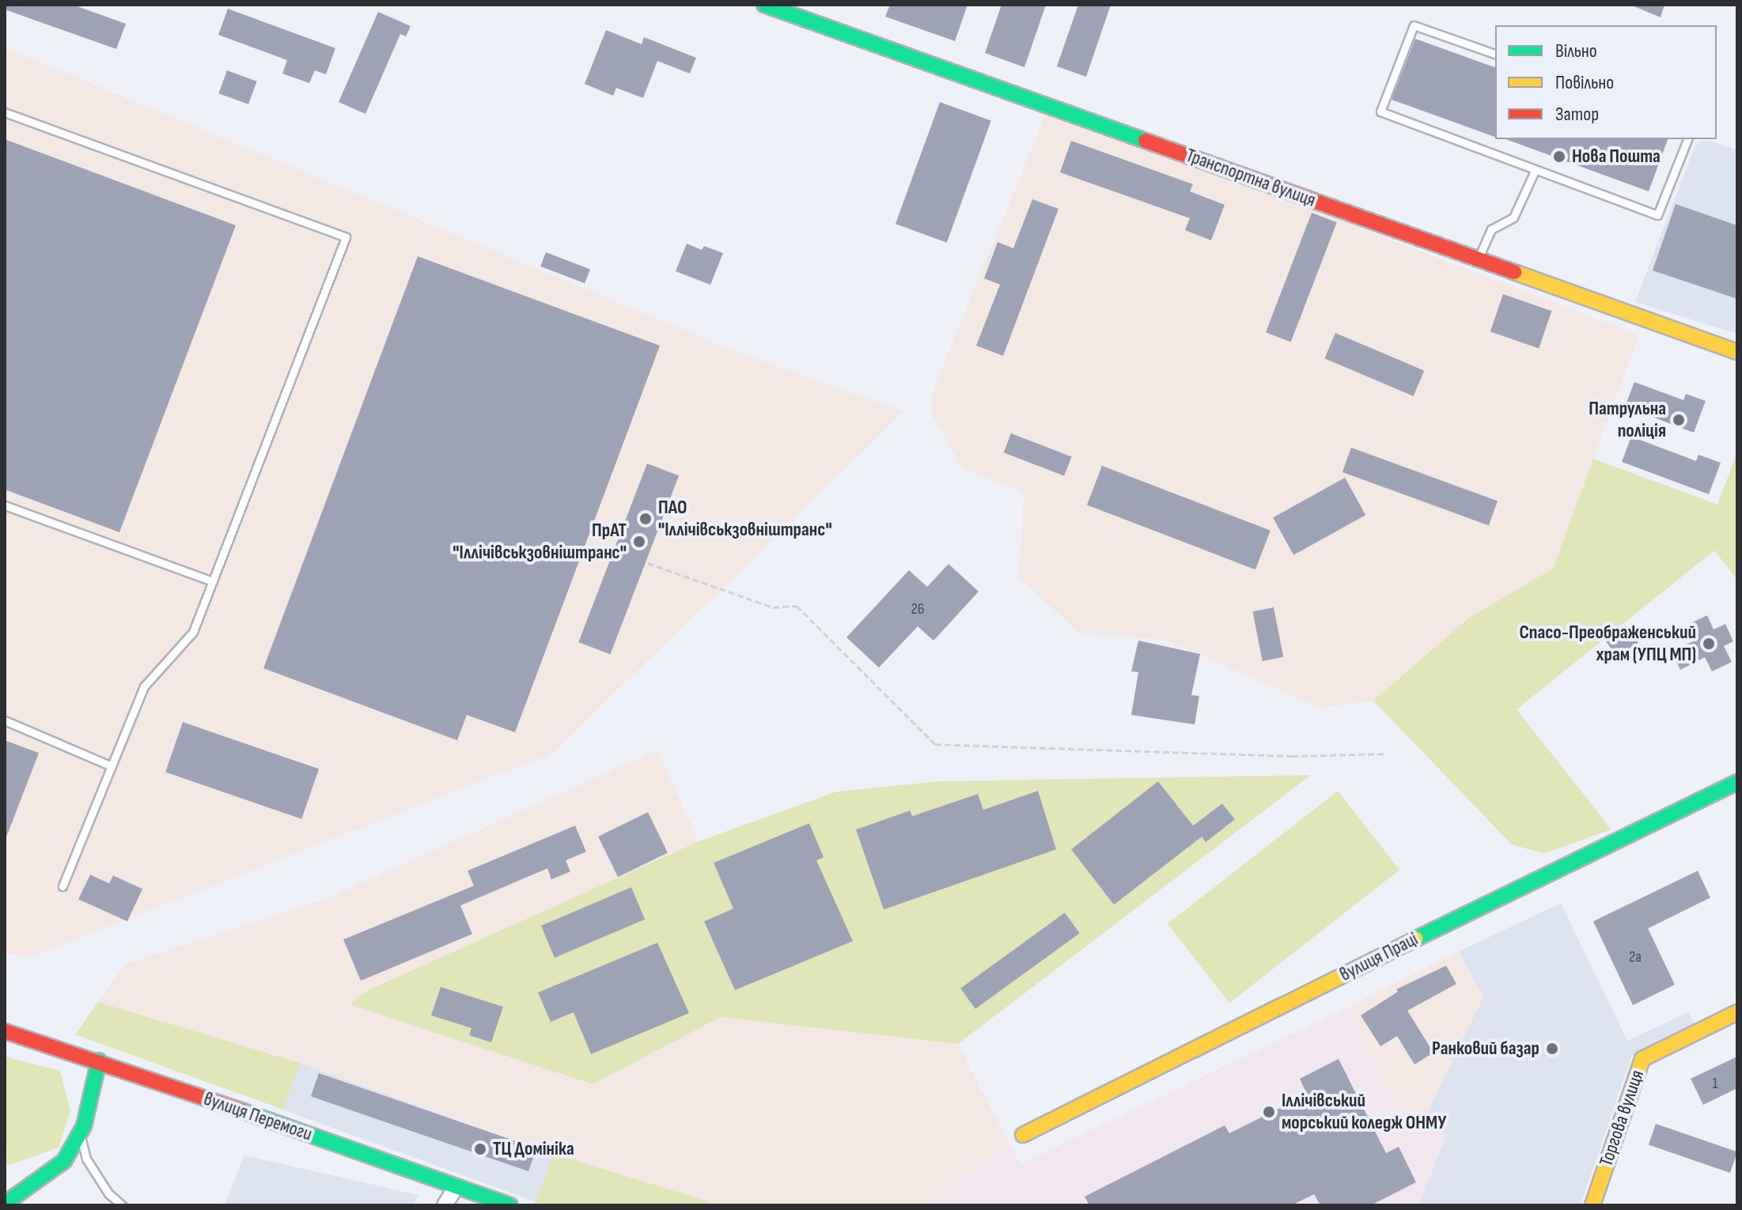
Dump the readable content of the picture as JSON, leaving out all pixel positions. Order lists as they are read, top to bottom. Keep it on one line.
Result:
{"streets":{"street":["Транспортна вулиця","вулиця Праці","вулиця Перемоги","Торгова вулиця"]},"places":["Нова Пошта","Патрульна поліція","ПАО \"Іллічівськзовніштранс\"","ПрАТ \"Іллічівськзовніштранс\"","Спасо-Преображенський храм (УПЦ МП)","Ранковий базар","Іллічівський морський коледж ОНМУ","ТЦ Домініка"],"house_numbers":["26","2а","1"],"legend":["Вільно","Повільно","Затор"]}
